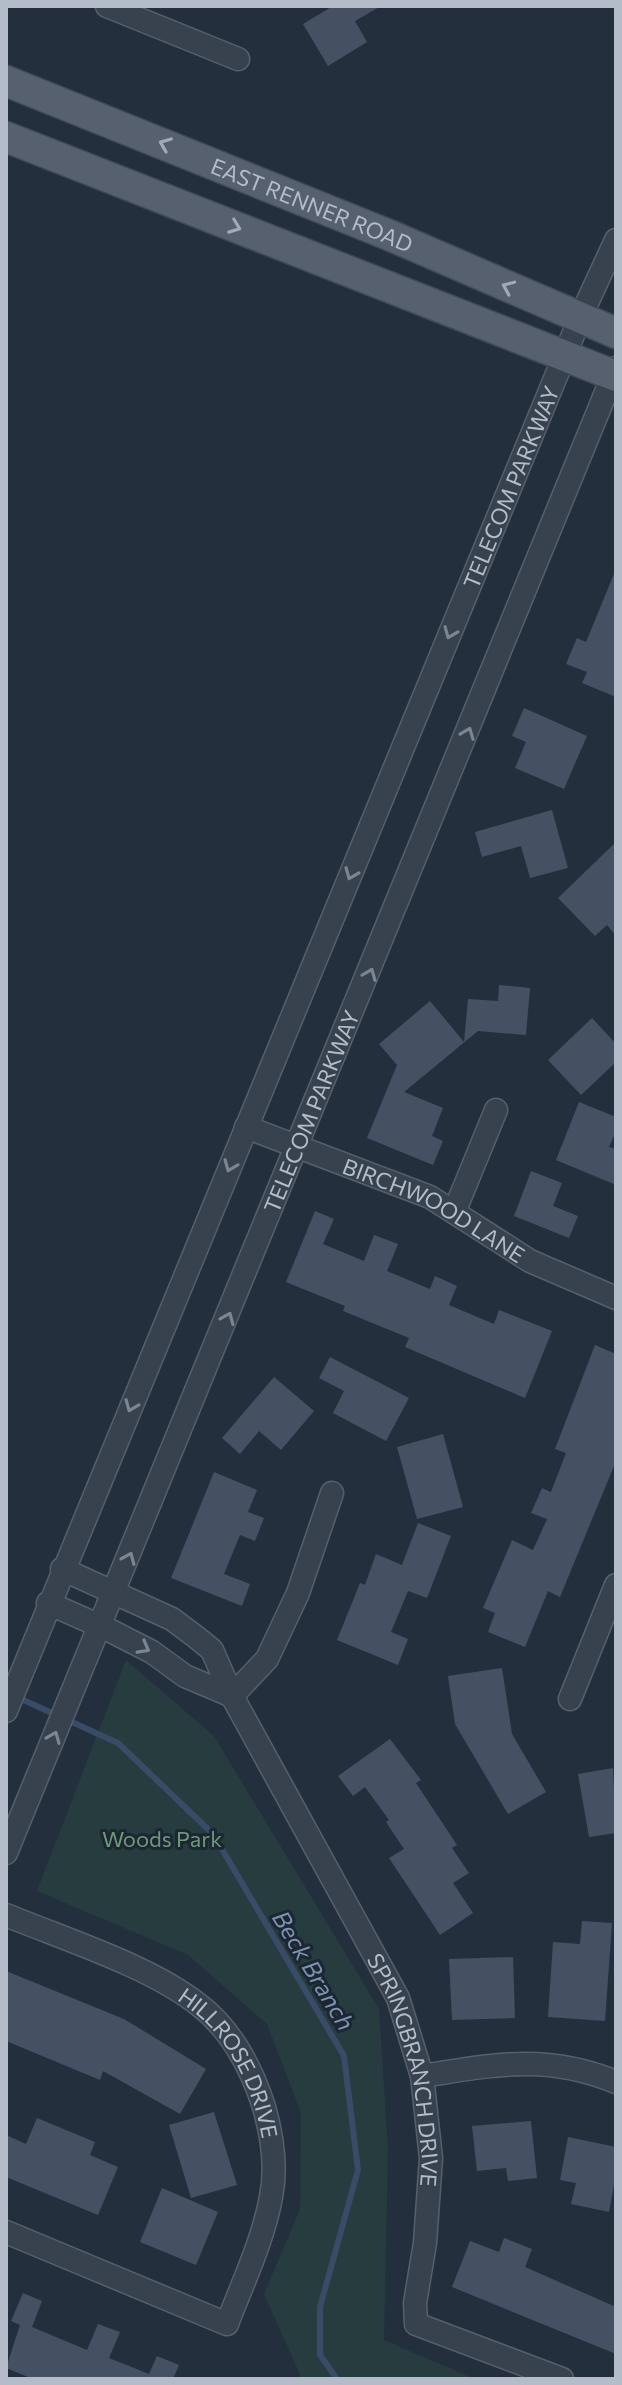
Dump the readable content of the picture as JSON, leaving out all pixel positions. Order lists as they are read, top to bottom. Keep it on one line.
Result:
{"streets":{"main road":["EAST RENNER ROAD"],"street":["TELECOM PARKWAY","BIRCHWOOD LANE","HILLROSE DRIVE","SPRINGBRANCH DRIVE"]},"crossings":[["EAST RENNER ROAD","TELECOM PARKWAY"],["TELECOM PARKWAY","BIRCHWOOD LANE"],["TELECOM PARKWAY","SPRINGBRANCH DRIVE"]],"water":["Beck Branch"],"parks":["Woods Park"]}
